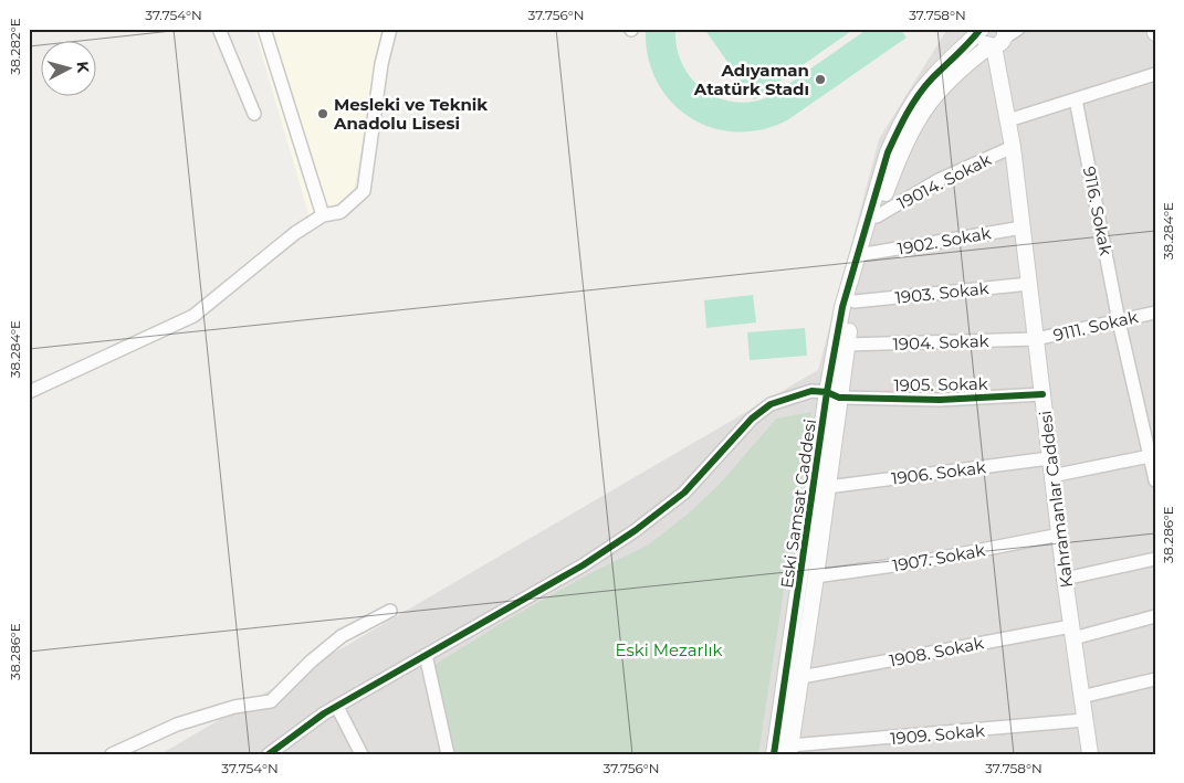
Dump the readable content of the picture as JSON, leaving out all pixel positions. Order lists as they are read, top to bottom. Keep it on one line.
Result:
{"streets":{"street":["19014. Sokak","9116. Sokak","1902. Sokak","1903. Sokak","9111. Sokak","1904. Sokak","1905. Sokak","1906. Sokak","Kahramanlar Caddesi","Eski Samsat Caddesi","1907. Sokak","1908. Sokak","1909. Sokak"]},"crossings":[["19014. Sokak","Kahramanlar Caddesi"],["19014. Sokak","Eski Samsat Caddesi"],["9116. Sokak","9111. Sokak"],["1902. Sokak","Kahramanlar Caddesi"],["1902. Sokak","Eski Samsat Caddesi"],["1903. Sokak","Kahramanlar Caddesi"],["1903. Sokak","Eski Samsat Caddesi"],["9111. Sokak","1904. Sokak"],["9111. Sokak","Kahramanlar Caddesi"],["1904. Sokak","Kahramanlar Caddesi"],["1904. Sokak","Eski Samsat Caddesi"],["1905. Sokak","Kahramanlar Caddesi"],["1905. Sokak","Eski Samsat Caddesi"],["1906. Sokak","Kahramanlar Caddesi"],["1906. Sokak","Eski Samsat Caddesi"],["Kahramanlar Caddesi","Eski Samsat Caddesi"],["Kahramanlar Caddesi","1907. Sokak"],["Kahramanlar Caddesi","1908. Sokak"],["Kahramanlar Caddesi","1909. Sokak"],["Eski Samsat Caddesi","1907. Sokak"],["Eski Samsat Caddesi","1908. Sokak"],["Eski Samsat Caddesi","1909. Sokak"]],"parks":["Eski Mezarlık"],"places":["Adıyaman Atatürk Stadı","Mesleki ve Teknik Anadolu Lisesi"],"north":"right","coordinates":["37.754°N","37.756°N","37.758°N","38.282°E","38.284°E","38.286°E"]}
